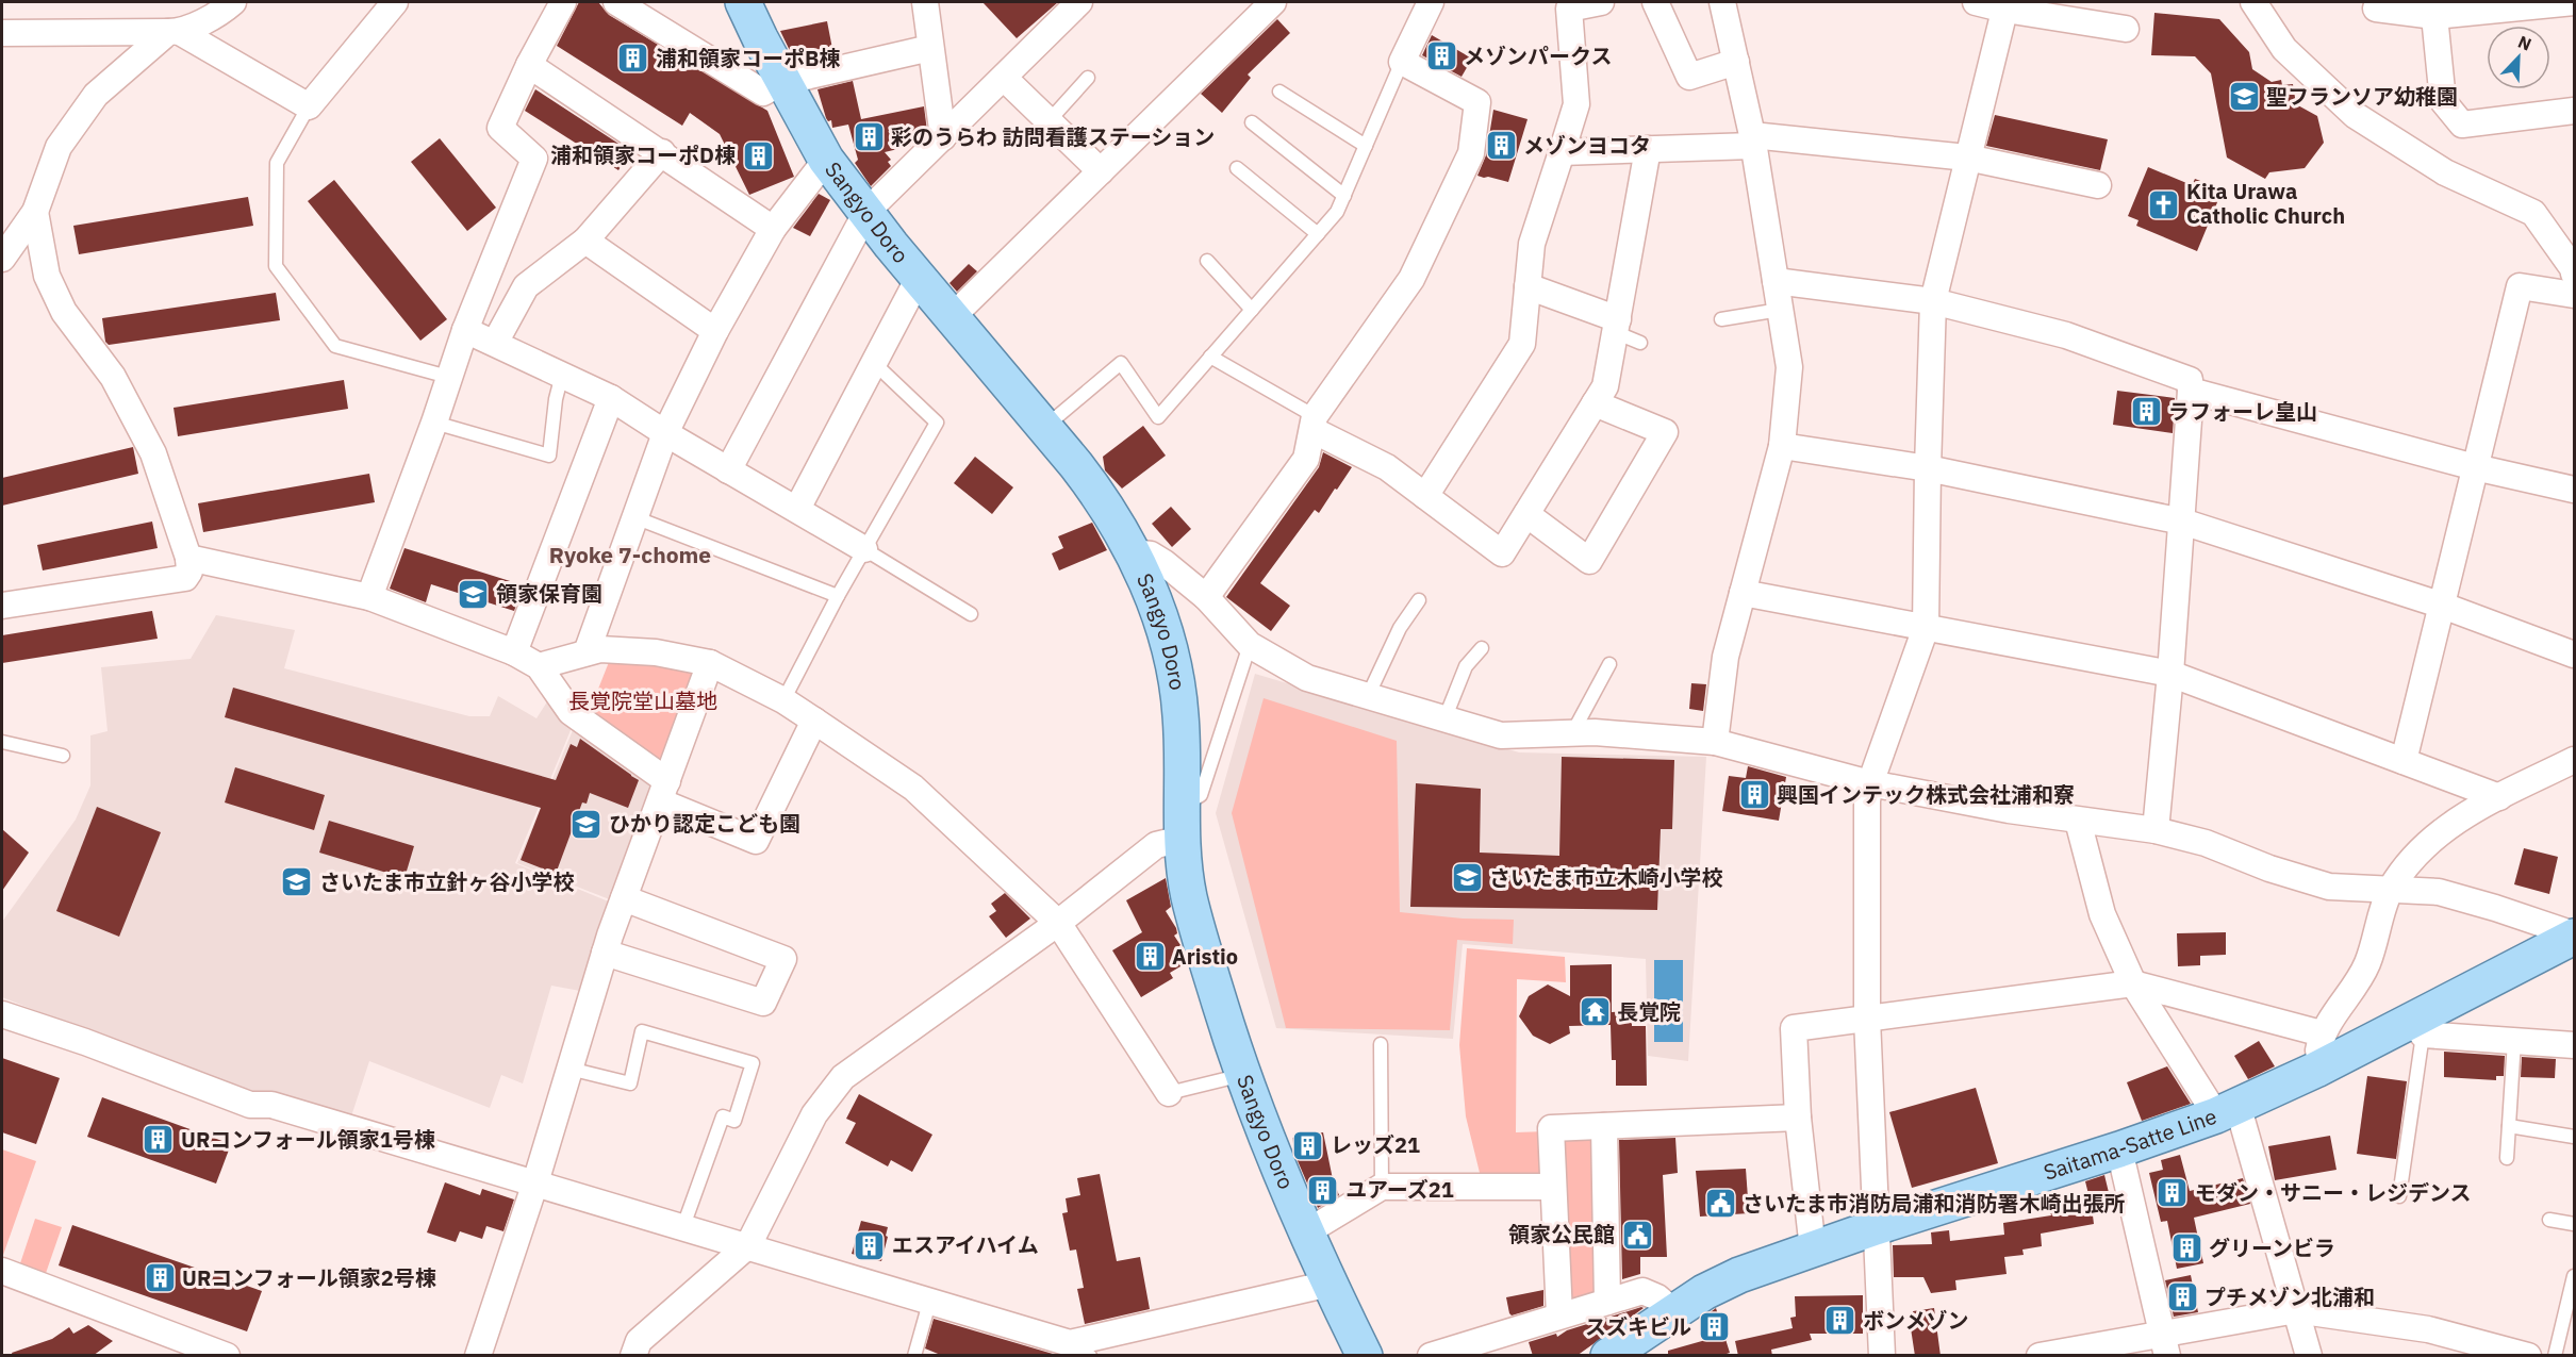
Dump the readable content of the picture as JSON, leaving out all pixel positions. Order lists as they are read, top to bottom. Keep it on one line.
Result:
{"streets":{"main road":["Sangyo Doro","Saitama-Satte Line"]},"districts":["Ryoke 7-chome"],"parks":["長覚院堂山墓地"],"places":{"building":["メゾンパークス","浦和領家コーポB棟","彩のうらわ 訪問看護ステーション","メゾンヨコタ","浦和領家コーポD棟","ラフォーレ皇山","興国インテック株式会社浦和寮","Aristio","URコンフォール領家1号棟","レッズ21","ユアーズ21","モダン・サニー・レジデンス","エスアイハイム","グリーンビラ","URコンフォール領家2号棟","プチメゾン北浦和","ボンメゾン","スズキビル"],"school or university":["聖フランソア幼稚園","領家保育園","ひかり認定こども園","さいたま市立木崎小学校","さいたま市立針ヶ谷小学校"],"church":["Kita Urawa Catholic Church"],"temple":["長覚院"],"public building":["さいたま市消防局浦和消防署木崎出張所","領家公民館"]},"north":"top right"}
